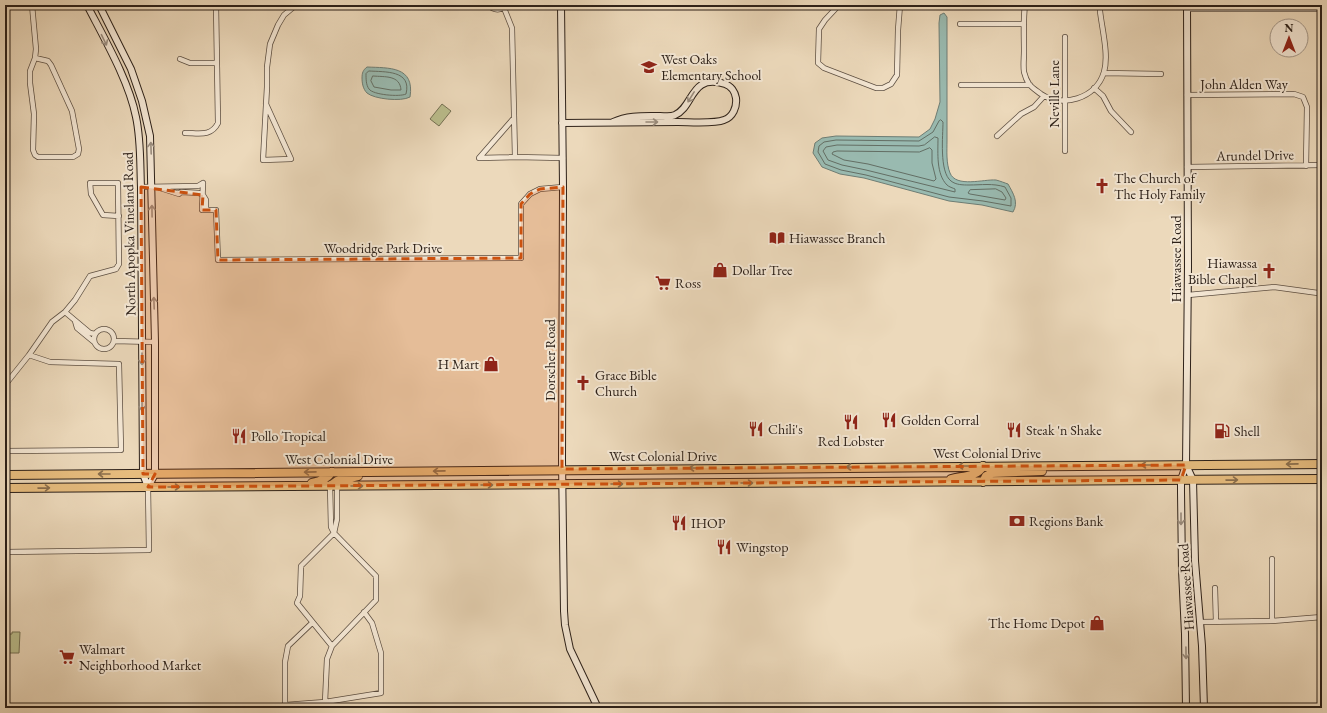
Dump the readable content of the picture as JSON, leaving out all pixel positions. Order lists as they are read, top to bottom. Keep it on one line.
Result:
{"streets":{"highway":["West Colonial Drive"],"street":["John Alden Way","Neville Lane","Arundel Drive","North Apopka Vineland Road","Woodridge Park Drive","Hiawassee Road","Dorscher Road"]},"crossings":[["John Alden Way","Arundel Drive"],["John Alden Way","Hiawassee Road"],["Arundel Drive","Hiawassee Road"],["North Apopka Vineland Road","Woodridge Park Drive"],["North Apopka Vineland Road","West Colonial Drive"],["Woodridge Park Drive","Dorscher Road"],["Hiawassee Road","West Colonial Drive"],["Dorscher Road","West Colonial Drive"]],"places":{"school or university":["West Oaks Elementary School"],"church":["The Church of The Holy Family","Hiawassa Bible Chapel","Grace Bible Church"],"library":["Hiawassee Branch"],"shop":["Dollar Tree","H Mart","The Home Depot"],"supermarket":["Ross","Walmart Neighborhood Market"],"restaurant":["Golden Corral","Red Lobster","Chili's","Steak 'n Shake","Pollo Tropical","IHOP","Wingstop"],"fuel station":["Shell"],"bank":["Regions Bank"]},"north":"top"}
